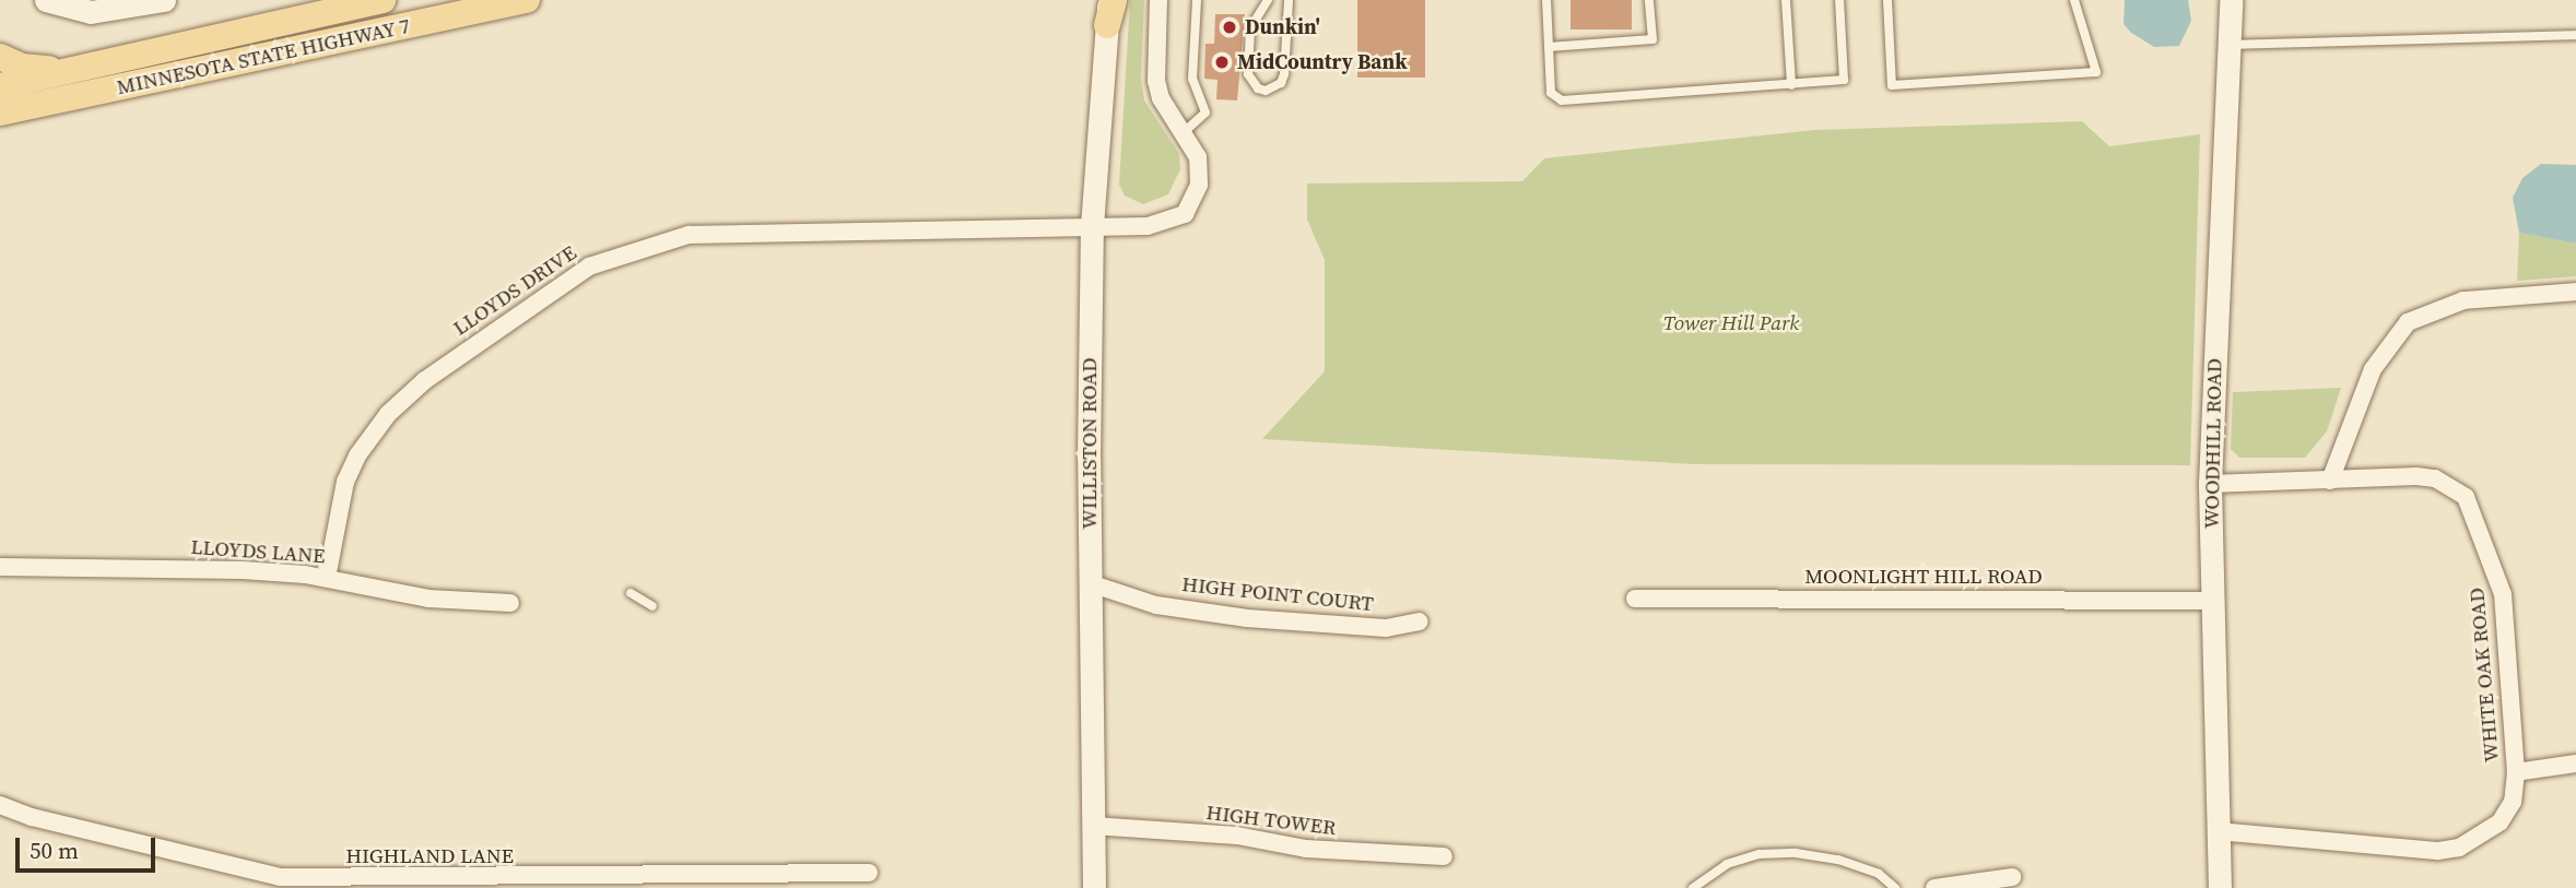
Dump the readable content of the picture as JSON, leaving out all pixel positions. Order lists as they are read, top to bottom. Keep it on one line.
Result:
{"streets":{"main road":["MINNESOTA STATE HIGHWAY 7"],"street":["LLOYDS DRIVE","WILLISTON ROAD","WOODHILL ROAD","LLOYDS LANE","MOONLIGHT HILL ROAD","HIGH POINT COURT","WHITE OAK ROAD","HIGH TOWER","HIGHLAND LANE"]},"crossings":[["LLOYDS DRIVE","WILLISTON ROAD"],["LLOYDS DRIVE","LLOYDS LANE"],["WILLISTON ROAD","HIGH POINT COURT"],["WILLISTON ROAD","HIGH TOWER"],["WOODHILL ROAD","MOONLIGHT HILL ROAD"],["WOODHILL ROAD","WHITE OAK ROAD"]],"parks":["Tower Hill Park"],"places":["Dunkin'","MidCountry Bank"],"scale_bar":"50 m"}
